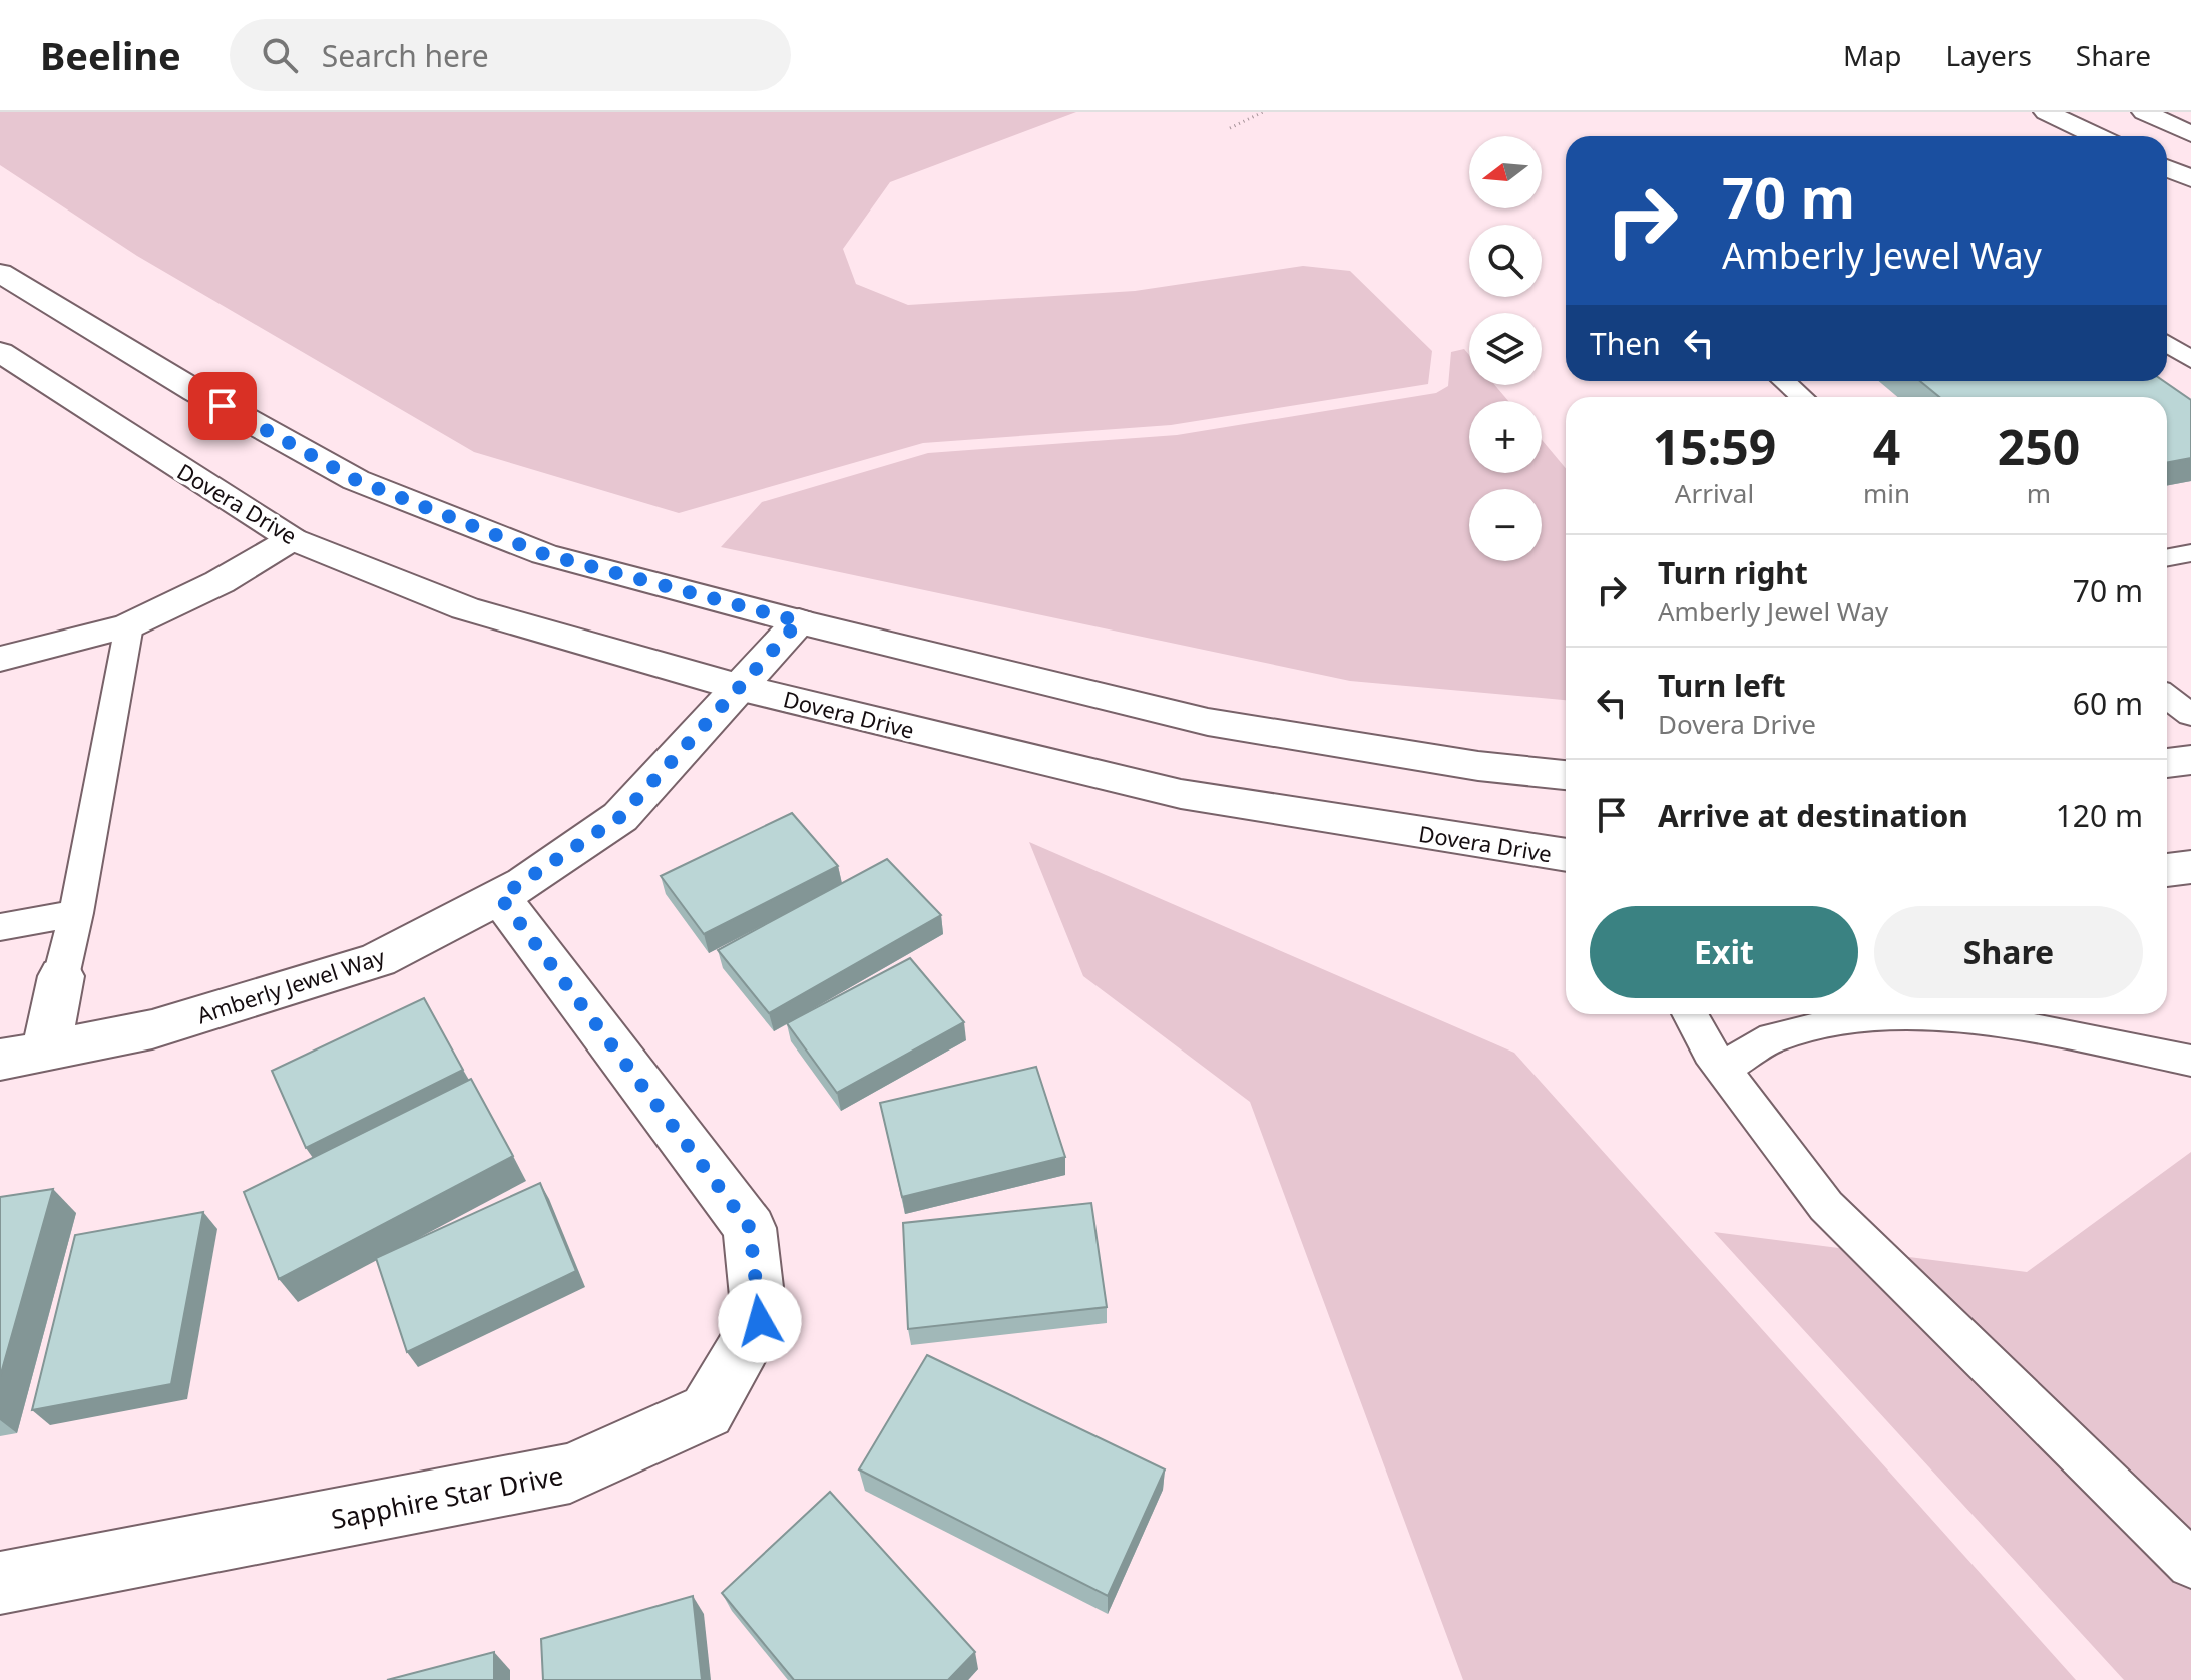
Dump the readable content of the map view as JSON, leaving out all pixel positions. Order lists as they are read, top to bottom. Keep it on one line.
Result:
{"streets":{"street":["Dovera Drive","Amberly Jewel Way","Sapphire Star Drive"]},"crossings":[["Dovera Drive","Amberly Jewel Way"],["Amberly Jewel Way","Sapphire Star Drive"]],"north":"left","page":{"header":"Beeline","search":"Search here","nav":["Map","Layers","Share"],"map_buttons":["+","−"],"turn":["70 m","Amberly Jewel Way"],"then":"Then","eta":["15:59","Arrival","4","min","250","m"],"list":[{"name":"Turn right","note":"Amberly Jewel Way","value":"70 m"},{"name":"Turn left","note":"Dovera Drive","value":"60 m"},{"name":"Arrive at destination","value":"120 m"}],"buttons":["Exit","Share"]}}
